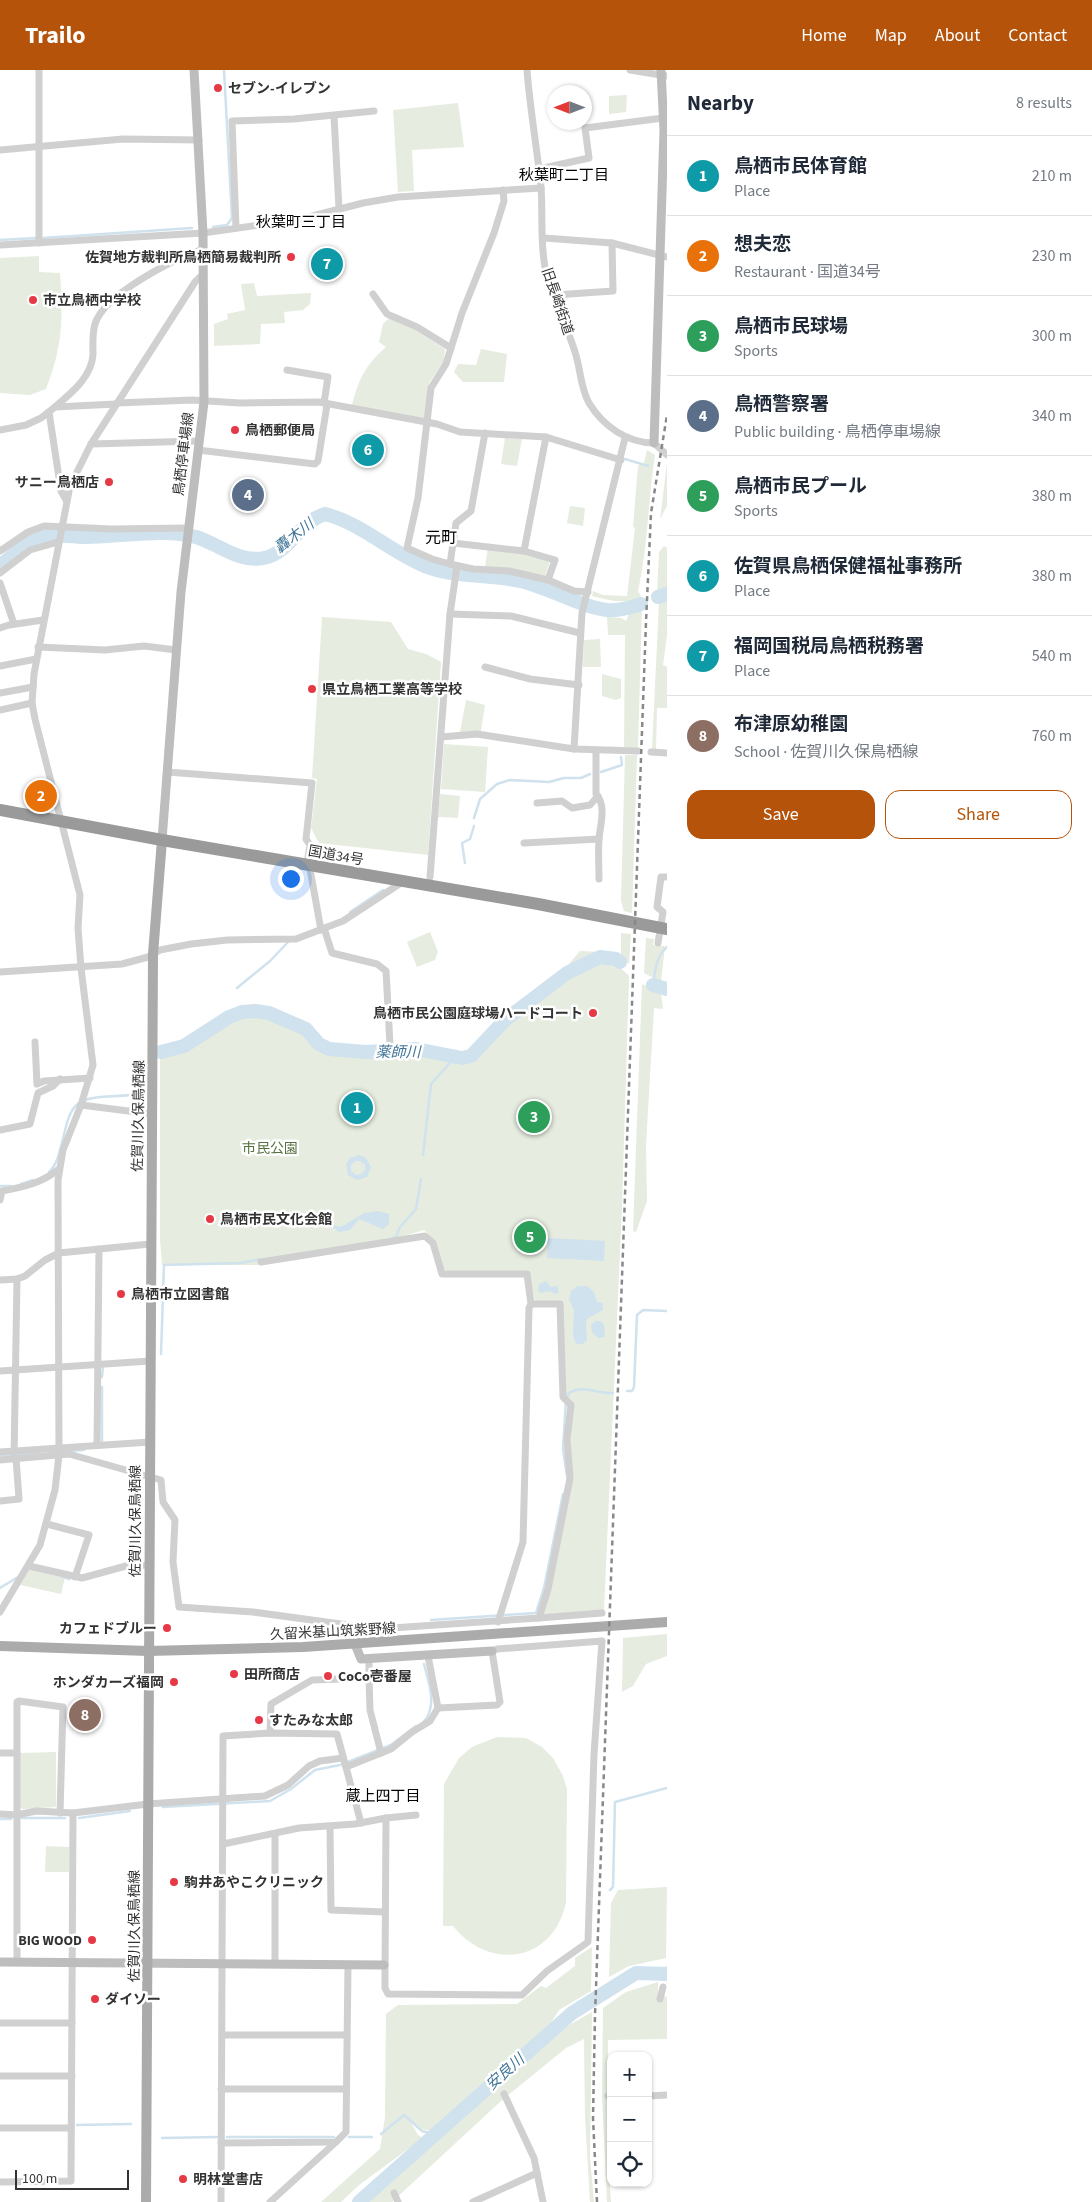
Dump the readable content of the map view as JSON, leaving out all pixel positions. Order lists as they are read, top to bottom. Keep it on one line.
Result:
{"streets":{"highway":["国道34号"],"main road":["佐賀川久保鳥栖線","久留米基山筑紫野線"],"street":["旧長崎街道","鳥栖停車場線"]},"crossings":[["鳥栖停車場線","国道34号"],["鳥栖停車場線","佐賀川久保鳥栖線"],["国道34号","佐賀川久保鳥栖線"],["佐賀川久保鳥栖線","久留米基山筑紫野線"]],"districts":["秋葉町二丁目","秋葉町三丁目","元町","蔵上四丁目"],"water":["轟木川","薬師川","安良川"],"parks":["市民公園"],"places":["セブン-イレブン","佐賀地方裁判所鳥栖簡易裁判所","市立鳥栖中学校","鳥栖郵便局","サニー鳥栖店","県立鳥栖工業高等学校","鳥栖市民公園庭球場ハードコート","鳥栖市民文化会館","鳥栖市立図書館","カフェドブルー","田所商店","CoCo壱番屋","ホンダカーズ福岡","すたみな太郎","駒井あやこクリニック","BIG WOOD","ダイソー","明林堂書店"],"scale_bar":"100 m","north":"left","page":{"header":"Trailo","nav":["Home","Map","About","Contact"],"heading":["Nearby","8 results"],"list":[{"mark":"1","name":"鳥栖市民体育館","note":"Place","value":"210 m"},{"mark":"2","name":"想夫恋","note":"Restaurant · 国道34号","value":"230 m"},{"mark":"3","name":"鳥栖市民球場","note":"Sports","value":"300 m"},{"mark":"4","name":"鳥栖警察署","note":"Public building · 鳥栖停車場線","value":"340 m"},{"mark":"5","name":"鳥栖市民プール","note":"Sports","value":"380 m"},{"mark":"6","name":"佐賀県鳥栖保健福祉事務所","note":"Place","value":"380 m"},{"mark":"7","name":"福岡国税局鳥栖税務署","note":"Place","value":"540 m"},{"mark":"8","name":"布津原幼稚園","note":"School · 佐賀川久保鳥栖線","value":"760 m"}],"pins":["7","6","4","2","1","3","5","8"],"buttons":["Save","Share"],"map_buttons":["+","−"],"scale":"100 m"}}
